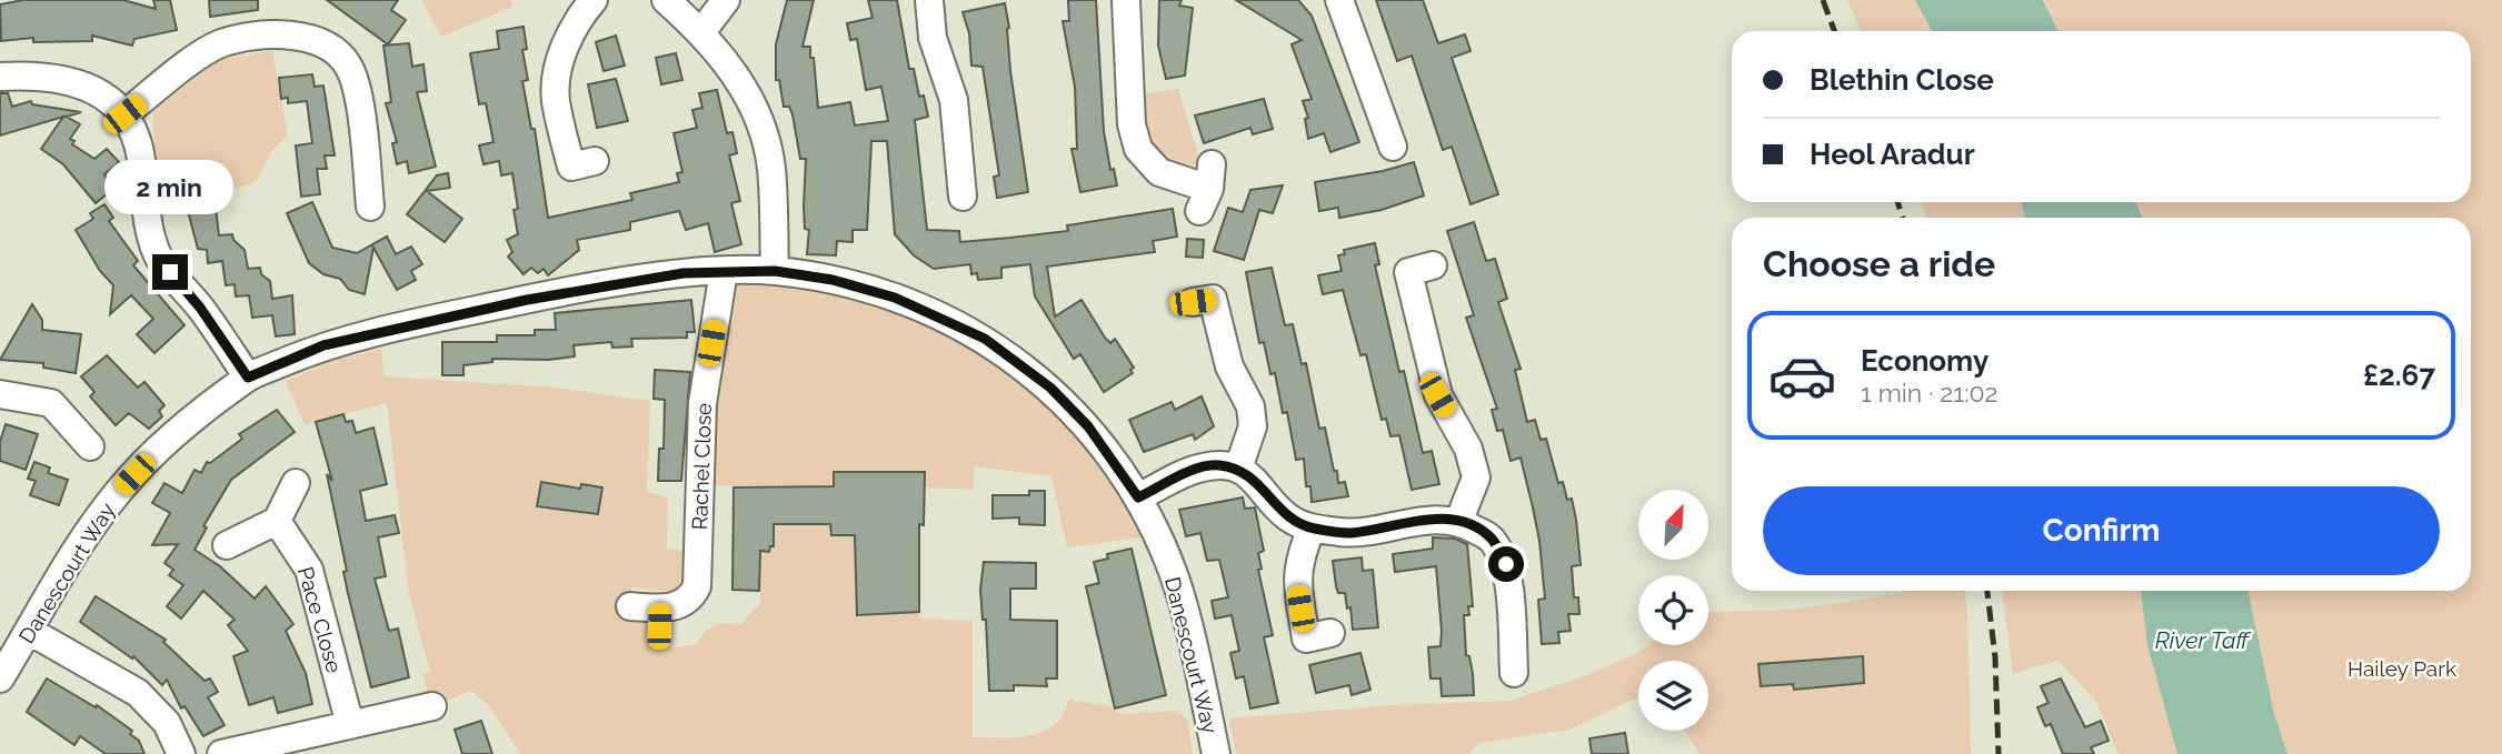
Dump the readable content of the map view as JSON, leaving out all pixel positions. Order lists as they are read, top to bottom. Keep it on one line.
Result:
{"streets":{"street":["Rachel Close","Danescourt Way","Pace Close"]},"crossings":[["Rachel Close","Danescourt Way"]],"water":["River Taff"],"parks":["Hailey Park"],"north":"top right","page":{"banner":["Blethin Close","Heol Aradur"],"bubble":"2 min","heading":"Choose a ride","list":[{"name":"Economy","note":"1 min · 21:02","value":"£2.67"}],"buttons":"Confirm"}}
